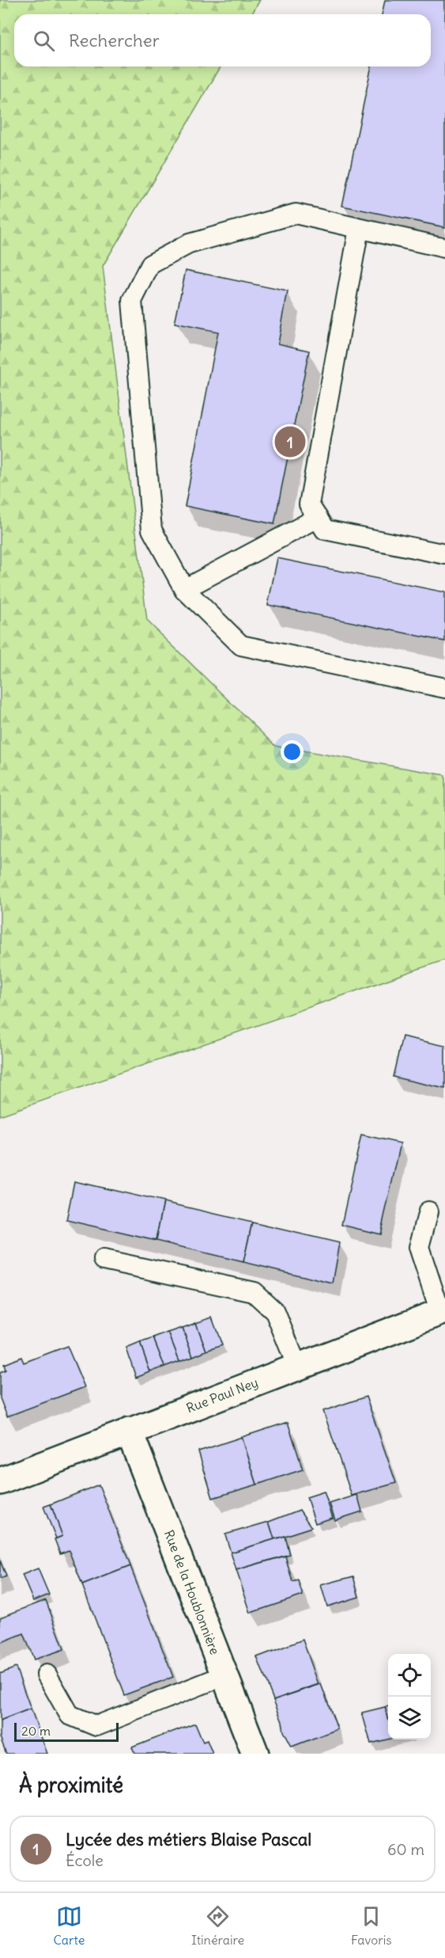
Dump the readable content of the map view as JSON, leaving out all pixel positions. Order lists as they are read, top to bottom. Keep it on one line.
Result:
{"streets":{"street":["Rue Paul Ney","Rue de la Houblonnière"]},"crossings":[["Rue Paul Ney","Rue de la Houblonnière"]],"scale_bar":"20 m","page":{"search":"Rechercher","pins":"1","scale":"20 m","heading":"À proximité","list":[{"mark":"1","name":"Lycée des métiers Blaise Pascal","note":"École","value":"60 m"}],"nav":["Carte","Itinéraire","Favoris"]}}
